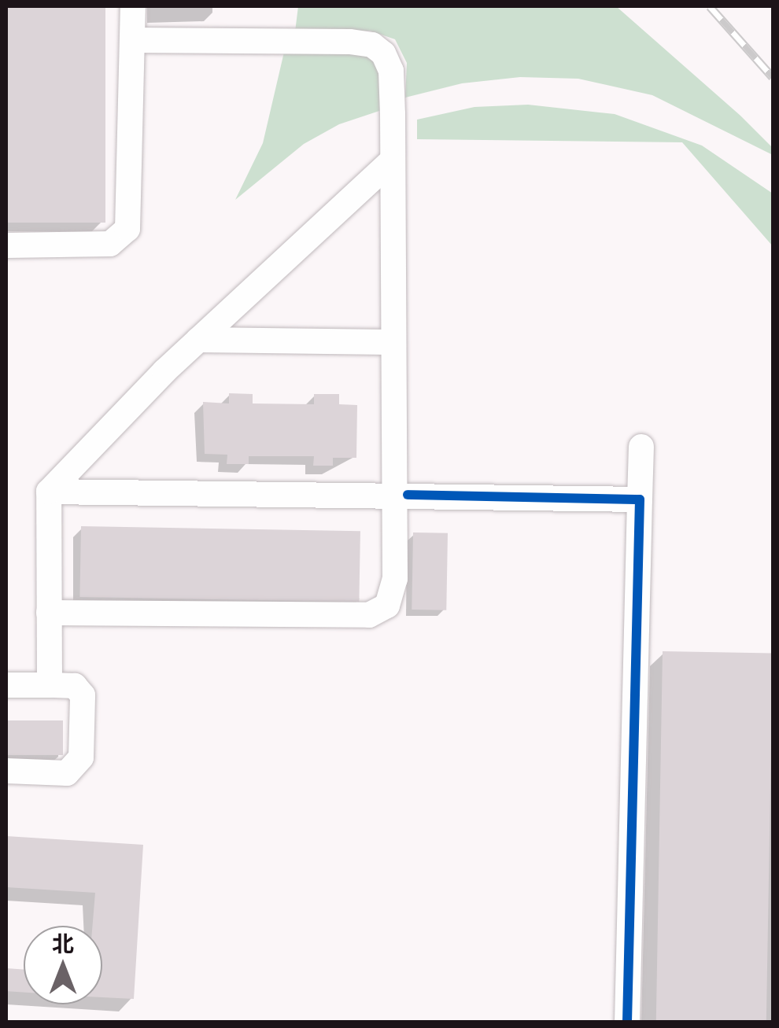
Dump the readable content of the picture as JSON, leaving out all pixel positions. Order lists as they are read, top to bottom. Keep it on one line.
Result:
{"north":"top"}
